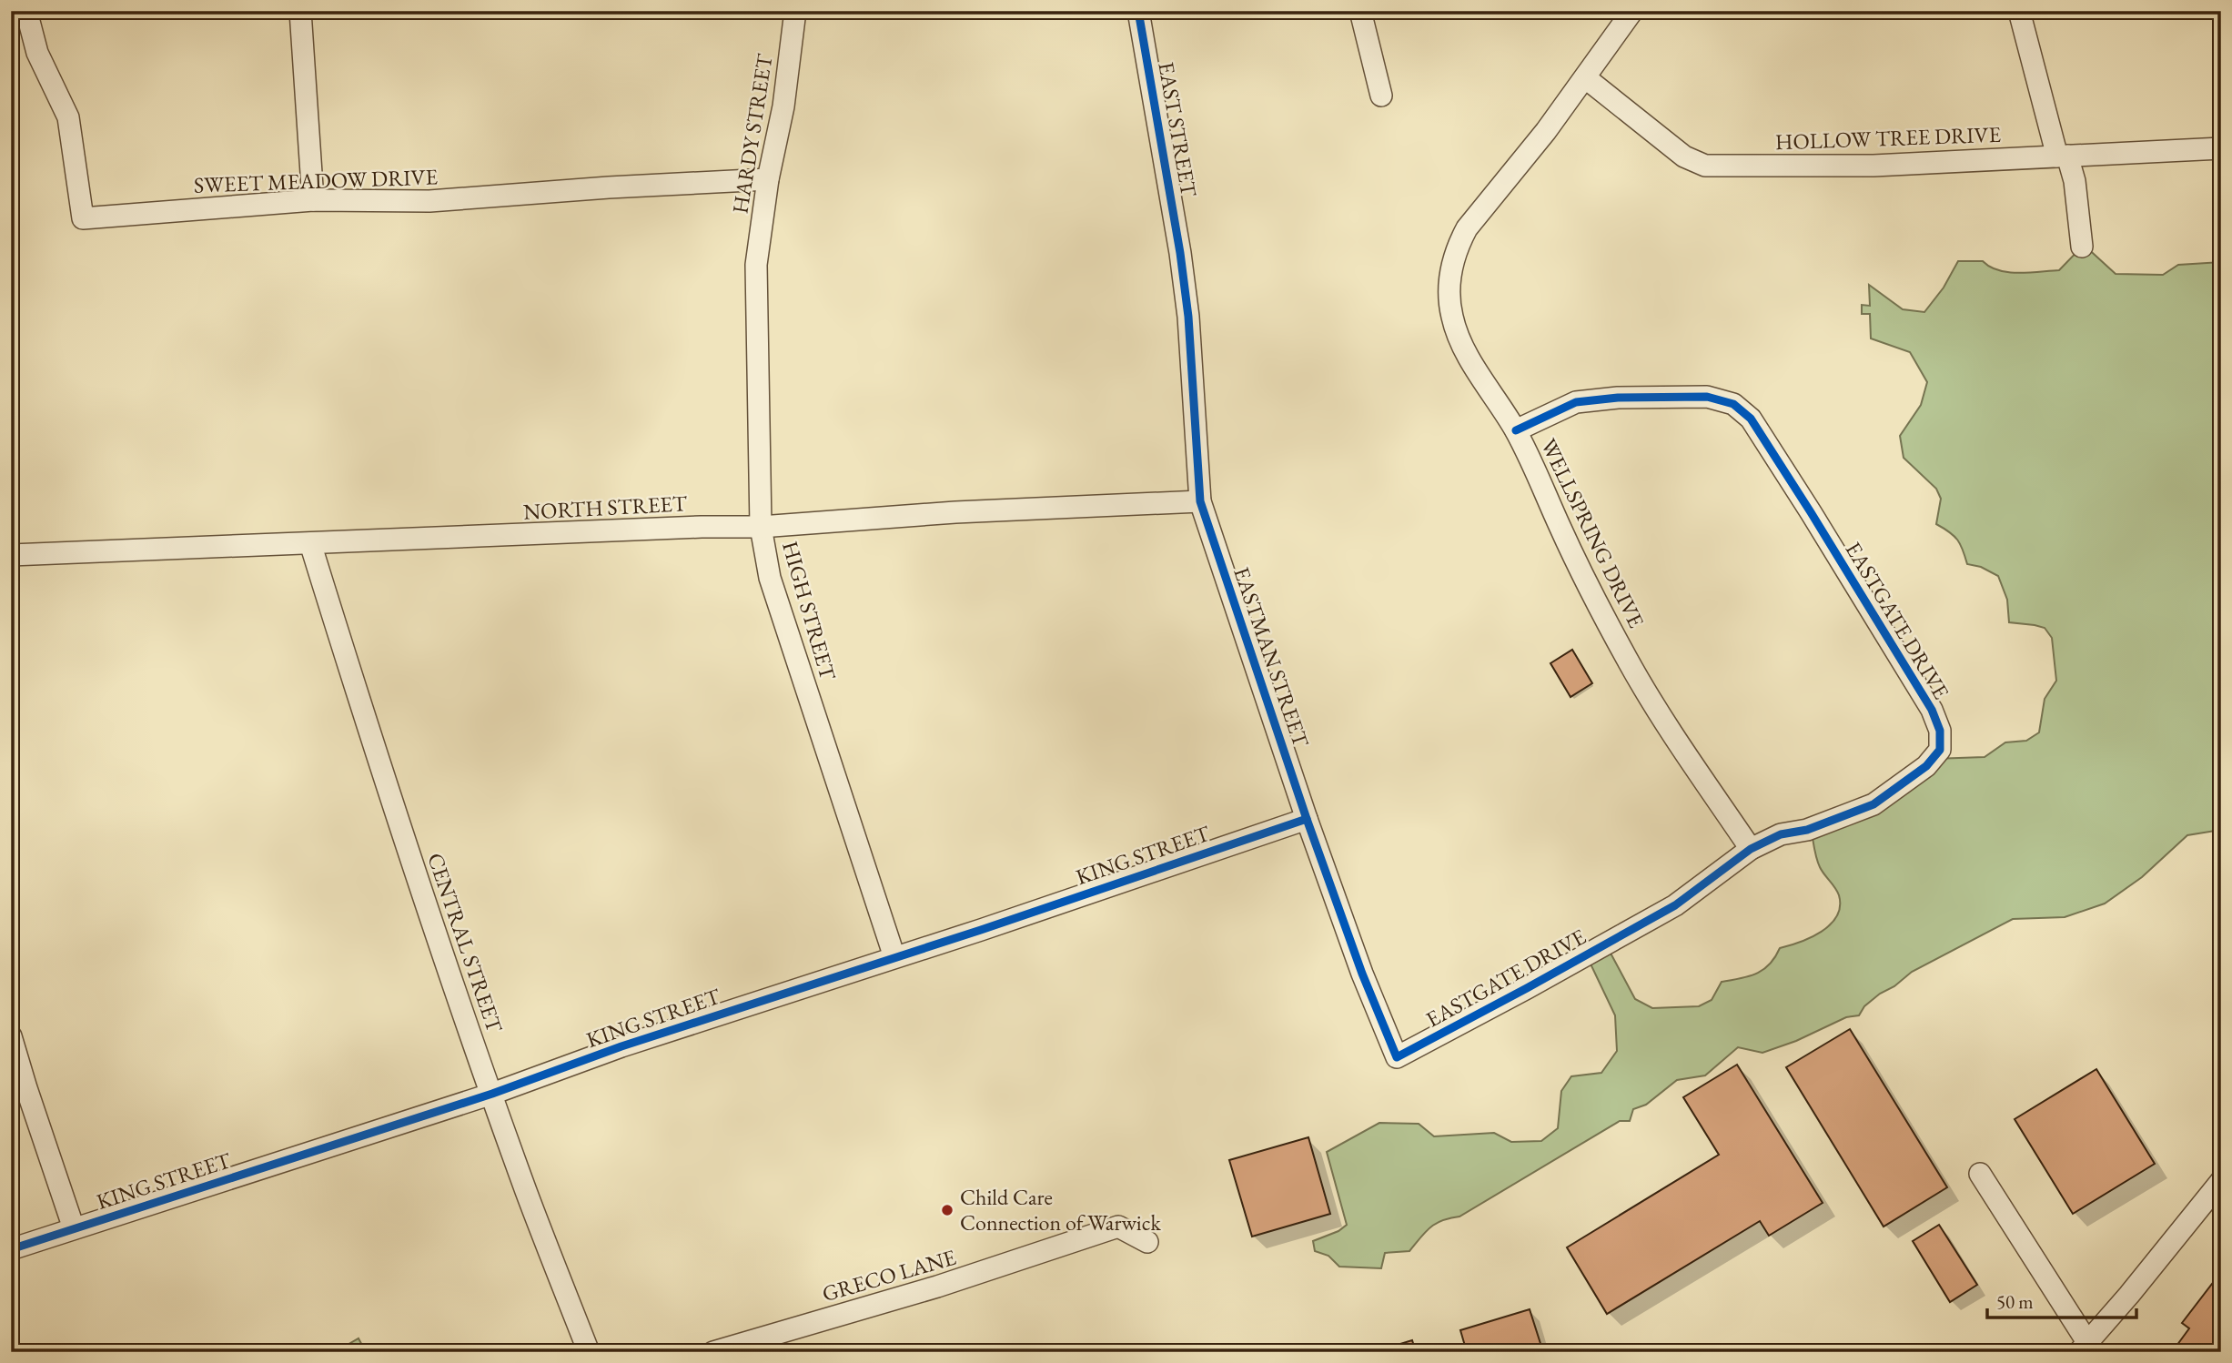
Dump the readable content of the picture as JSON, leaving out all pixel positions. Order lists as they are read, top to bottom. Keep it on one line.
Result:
{"streets":{"street":["EAST STREET","HARDY STREET","HOLLOW TREE DRIVE","SWEET MEADOW DRIVE","NORTH STREET","WELLSPRING DRIVE","HIGH STREET","EASTGATE DRIVE","EASTMAN STREET","KING STREET","CENTRAL STREET","GRECO LANE"]},"crossings":[["EAST STREET","EASTMAN STREET"],["HARDY STREET","SWEET MEADOW DRIVE"],["HARDY STREET","HIGH STREET"],["HOLLOW TREE DRIVE","WELLSPRING DRIVE"],["NORTH STREET","HIGH STREET"],["NORTH STREET","EASTMAN STREET"],["NORTH STREET","CENTRAL STREET"],["WELLSPRING DRIVE","EASTGATE DRIVE"],["HIGH STREET","KING STREET"],["EASTGATE DRIVE","EASTMAN STREET"],["EASTMAN STREET","KING STREET"],["KING STREET","CENTRAL STREET"]],"places":["Child Care Connection of Warwick"],"scale_bar":"50 m"}
